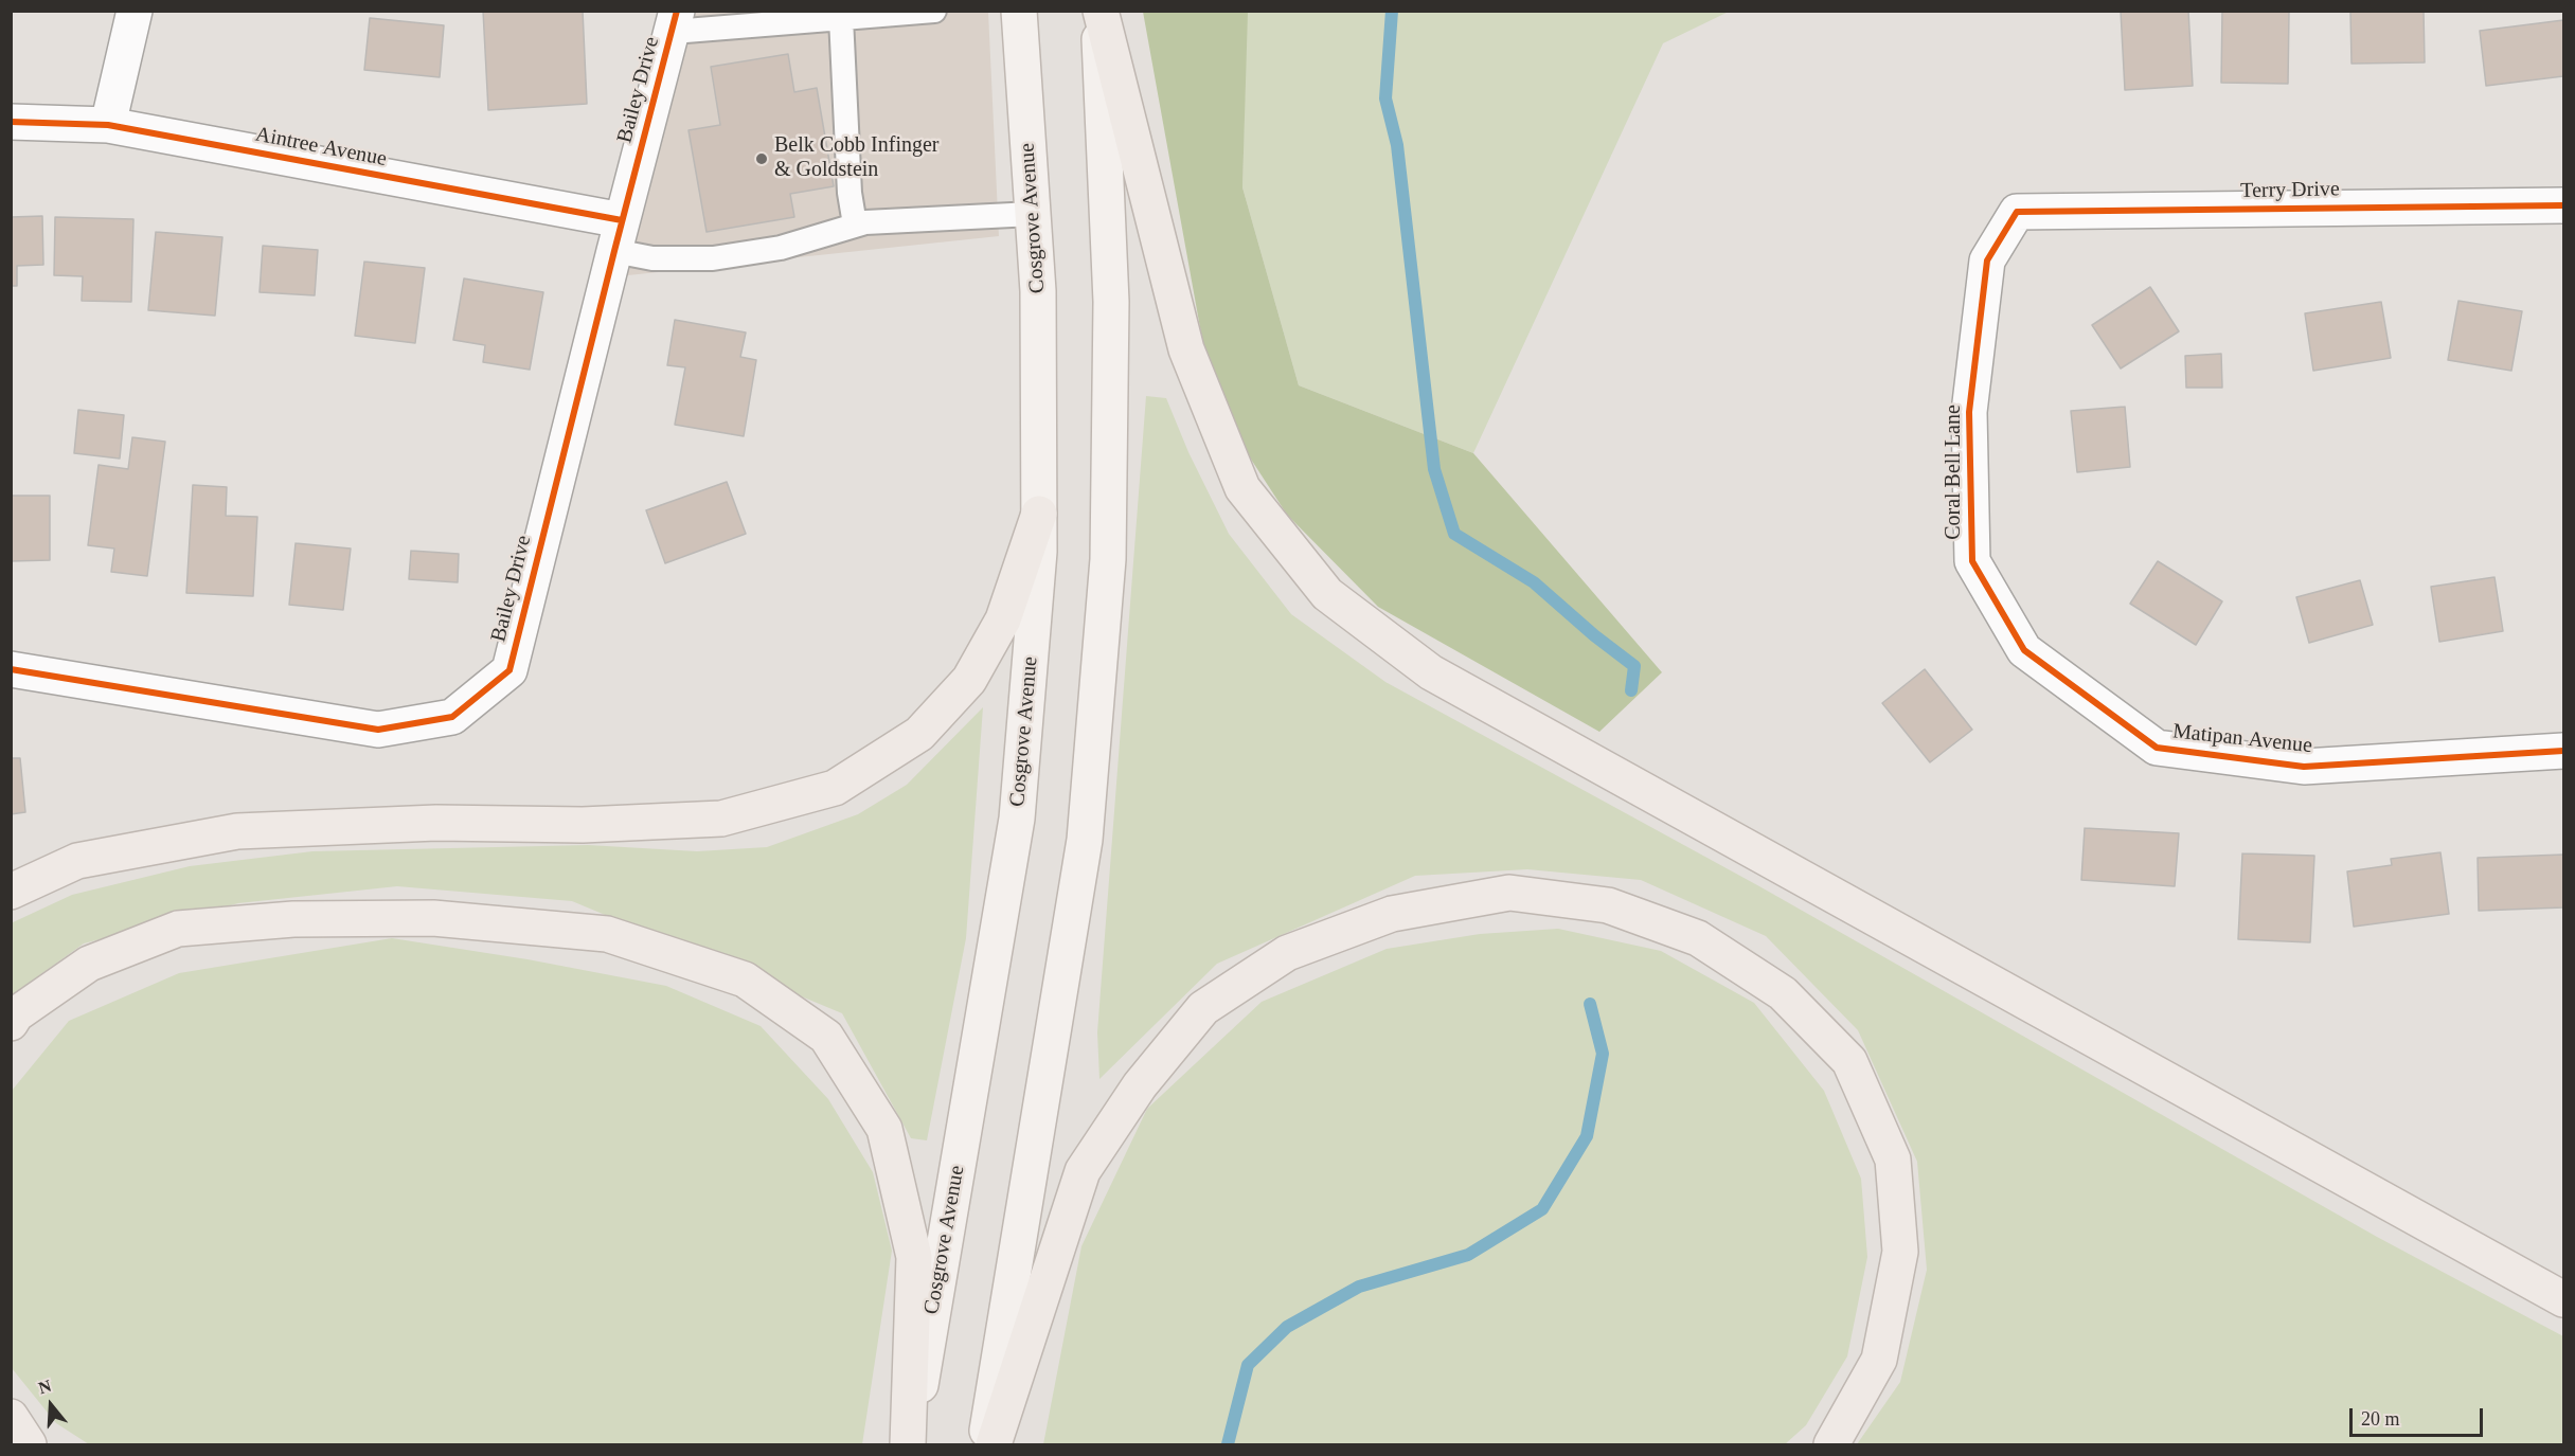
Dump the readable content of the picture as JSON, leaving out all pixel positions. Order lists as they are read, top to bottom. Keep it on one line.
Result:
{"streets":{"main road":["Cosgrove Avenue"],"street":["Bailey Drive","Aintree Avenue","Terry Drive","Coral Bell Lane","Matipan Avenue"]},"crossings":[["Bailey Drive","Aintree Avenue"],["Terry Drive","Coral Bell Lane"],["Coral Bell Lane","Matipan Avenue"]],"places":["Belk Cobb Infinger & Goldstein"],"scale_bar":"20 m","north":"top"}
